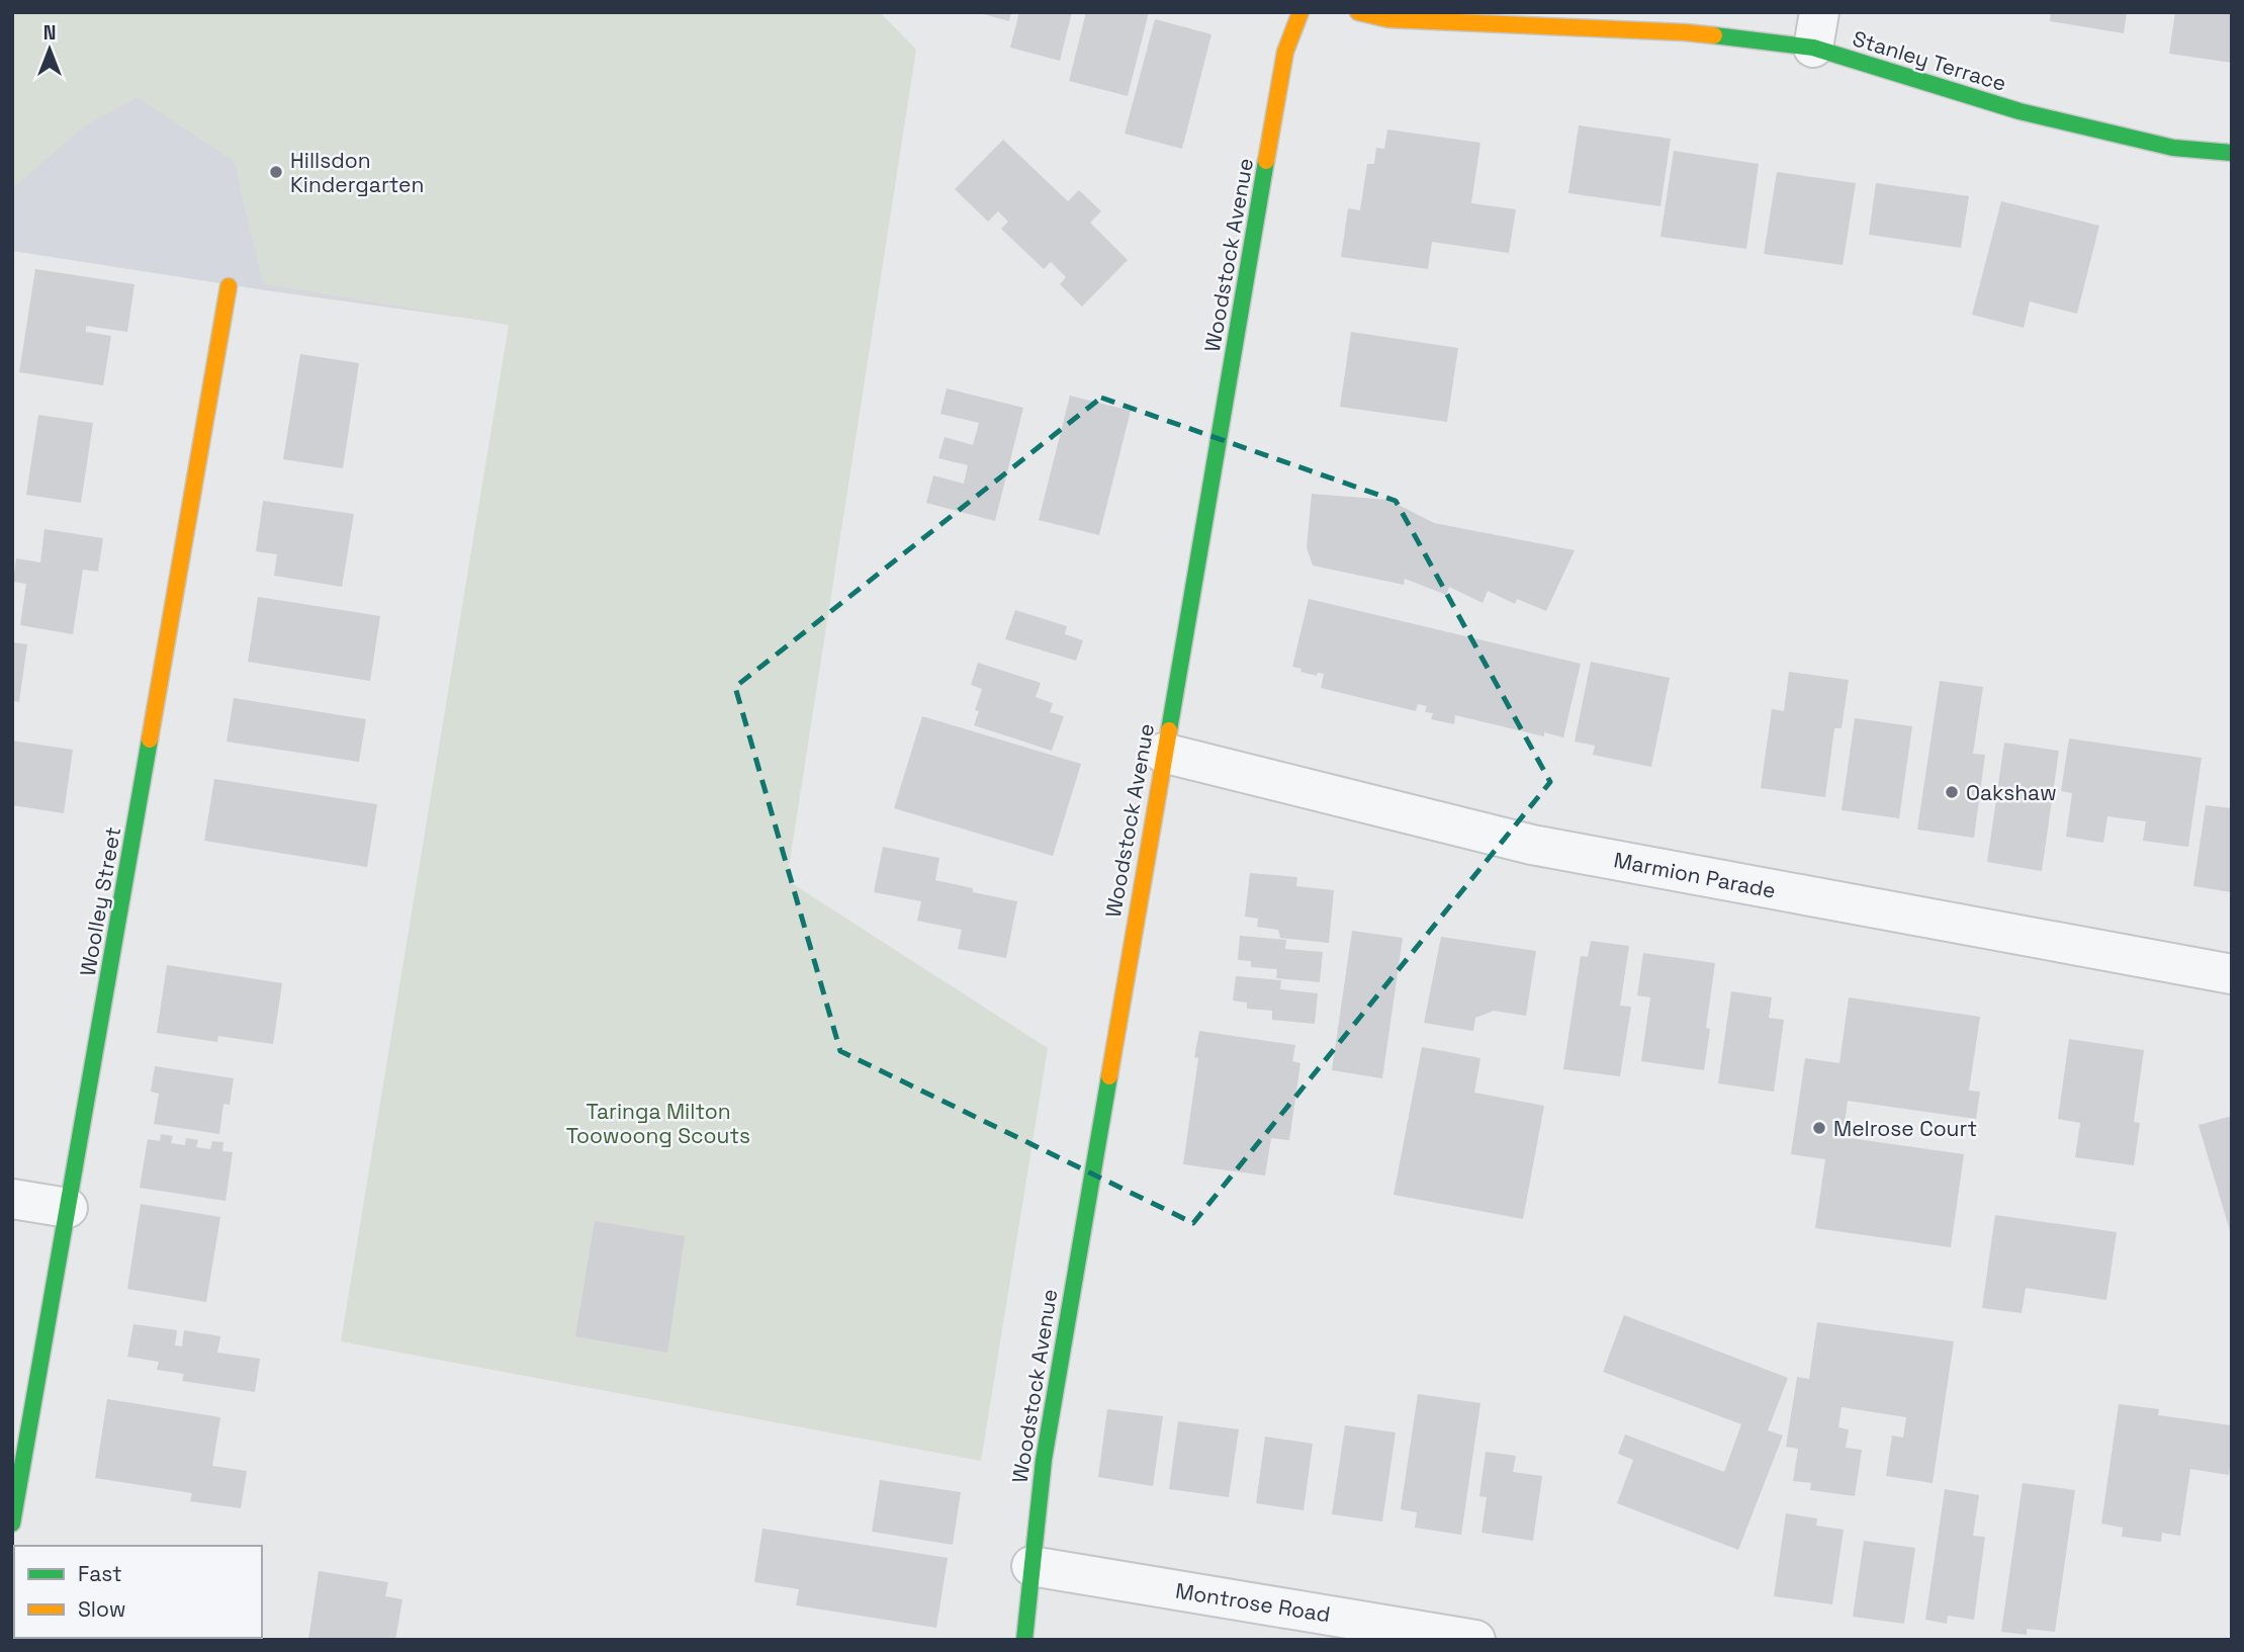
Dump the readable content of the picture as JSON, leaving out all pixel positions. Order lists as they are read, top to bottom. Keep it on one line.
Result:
{"streets":{"street":["Stanley Terrace","Woodstock Avenue","Marmion Parade","Woolley Street","Montrose Road"]},"crossings":[["Woodstock Avenue","Marmion Parade"],["Woodstock Avenue","Montrose Road"]],"parks":["Taringa Milton Toowoong Scouts"],"places":["Hillsdon Kindergarten","Oakshaw","Melrose Court"],"legend":["Fast","Slow"],"north":"top"}
